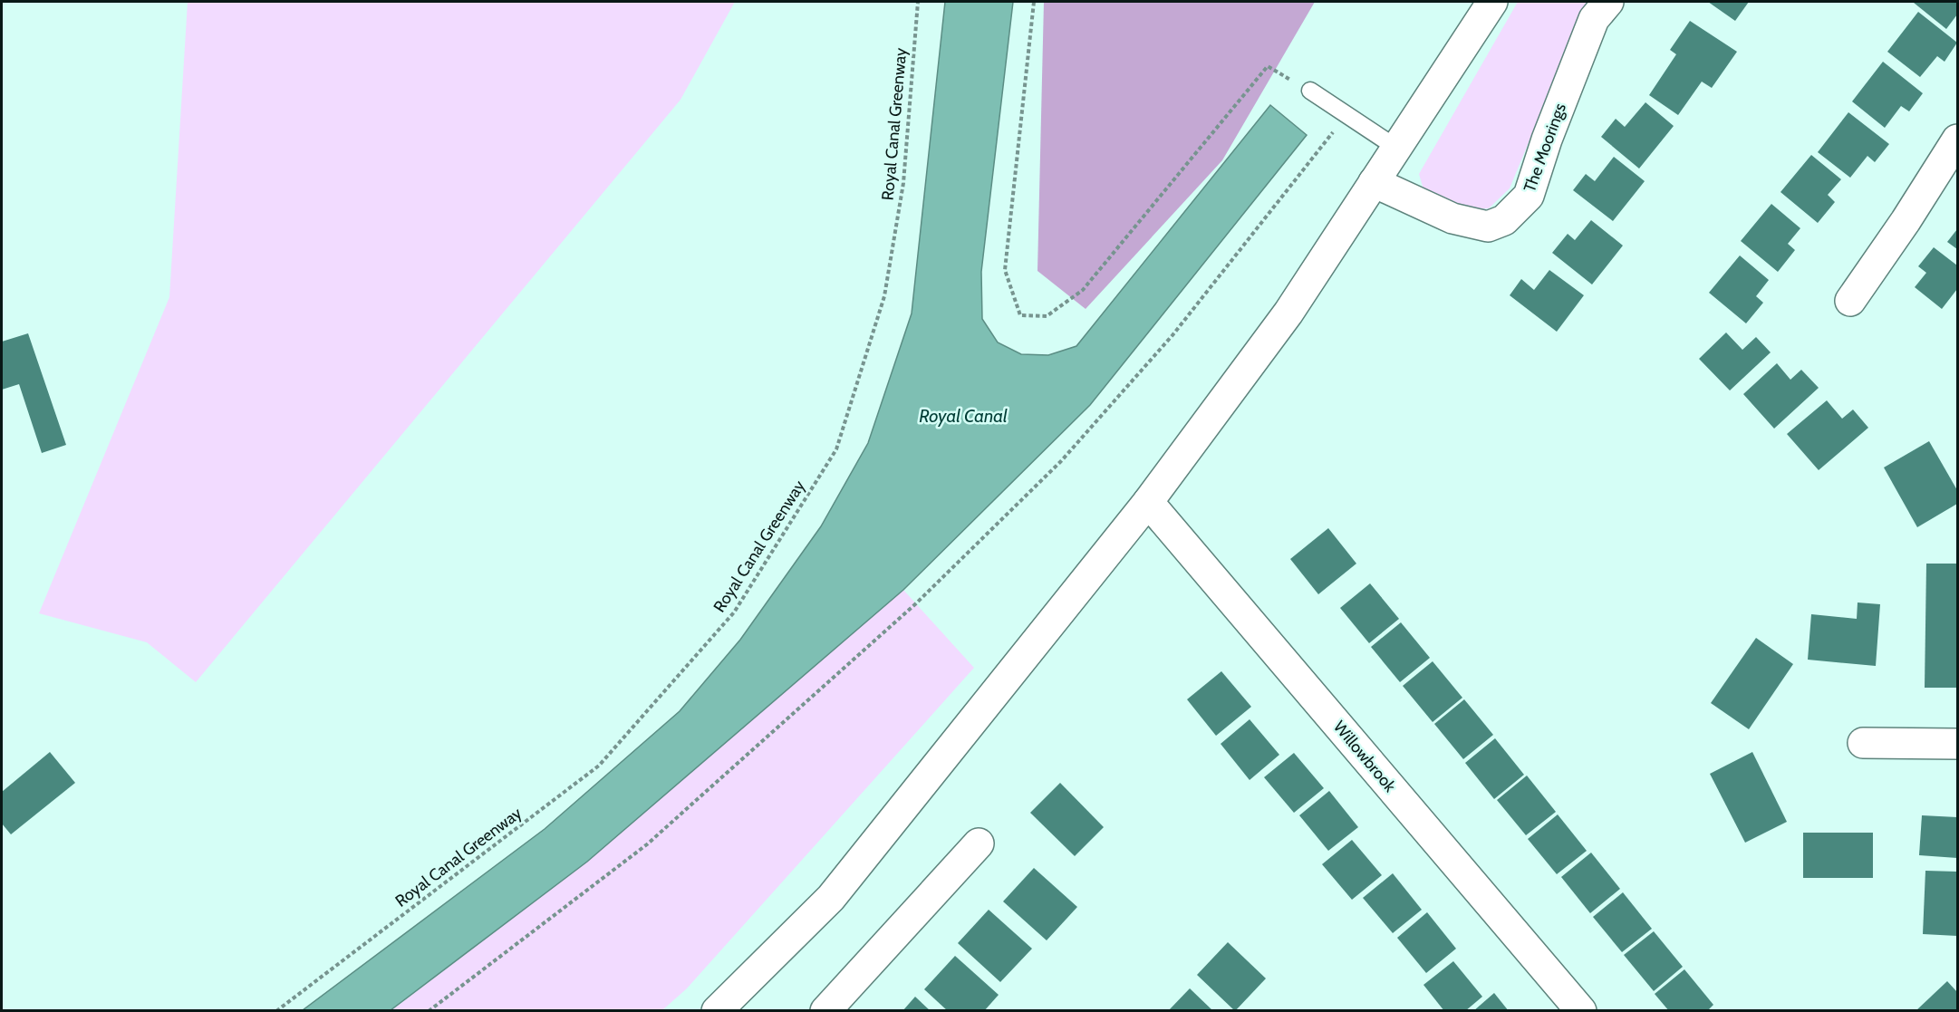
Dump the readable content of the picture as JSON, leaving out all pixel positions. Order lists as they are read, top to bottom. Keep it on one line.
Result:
{"streets":{"street":["The Moorings","Willowbrook"],"path":["Royal Canal Greenway"]},"water":["Royal Canal"]}
